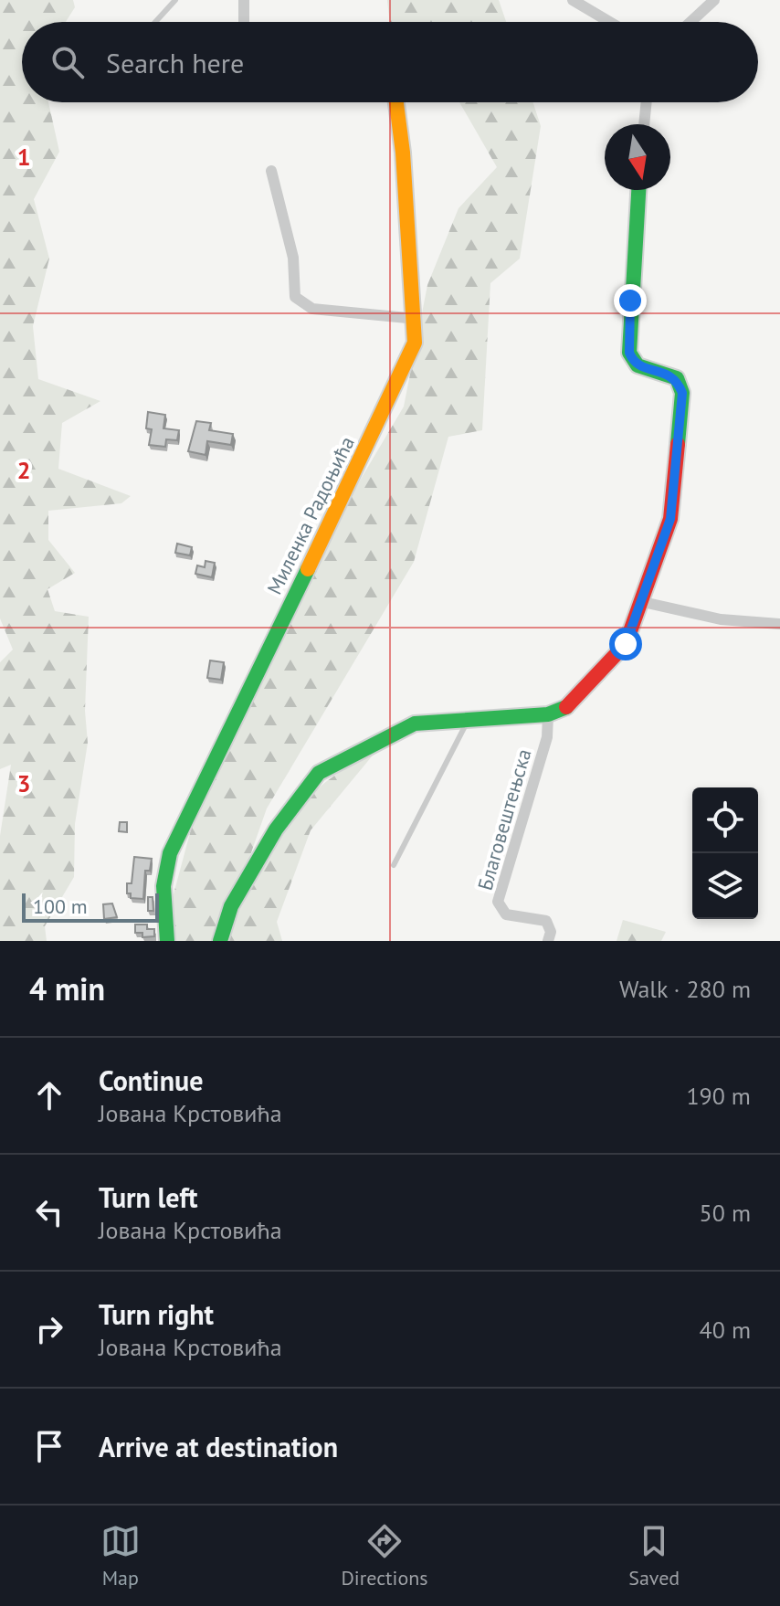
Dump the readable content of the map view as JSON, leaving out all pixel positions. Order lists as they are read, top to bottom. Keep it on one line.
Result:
{"streets":{"street":["Миленка Радоњића","Благовештењска"]},"scale_bar":"100 m","north":"bottom","page":{"search":"Search here","scale":"100 m","heading":["4 min","Walk · 280 m"],"list":[["Continue","Јована Крстовића","190 m"],["Turn left","Јована Крстовића","50 m"],["Turn right","Јована Крстовића","40 m"],"Arrive at destination"],"nav":["Map","Directions","Saved"]},"grid":{"rows":["1","2","3"]}}
